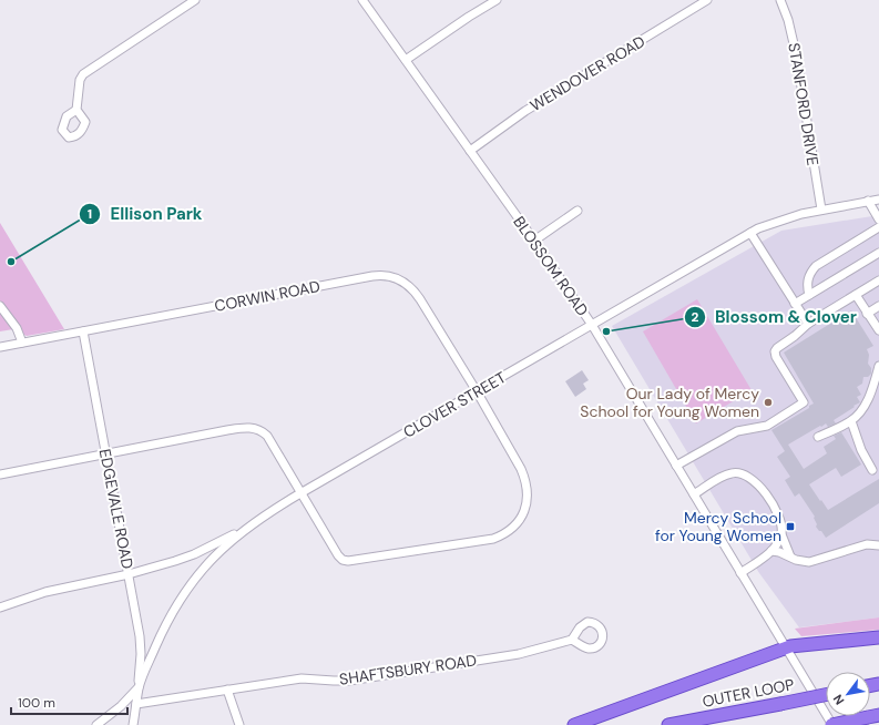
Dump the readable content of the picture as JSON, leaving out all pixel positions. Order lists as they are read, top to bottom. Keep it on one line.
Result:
{"streets":{"highway":["OUTER LOOP"],"street":["WENDOVER ROAD","STANFORD DRIVE","BLOSSOM ROAD","CORWIN ROAD","CLOVER STREET","EDGEVALE ROAD","SHAFTSBURY ROAD"]},"crossings":[["WENDOVER ROAD","BLOSSOM ROAD"],["STANFORD DRIVE","CLOVER STREET"],["BLOSSOM ROAD","CLOVER STREET"],["CORWIN ROAD","CLOVER STREET"],["CORWIN ROAD","EDGEVALE ROAD"],["CLOVER STREET","EDGEVALE ROAD"],["CLOVER STREET","SHAFTSBURY ROAD"]],"places":{"other":["Ellison Park","Blossom & Clover","Our Lady of Mercy School for Young Women"],"transit":["Mercy School for Young Women"]},"scale_bar":"100 m","north":"bottom left"}
